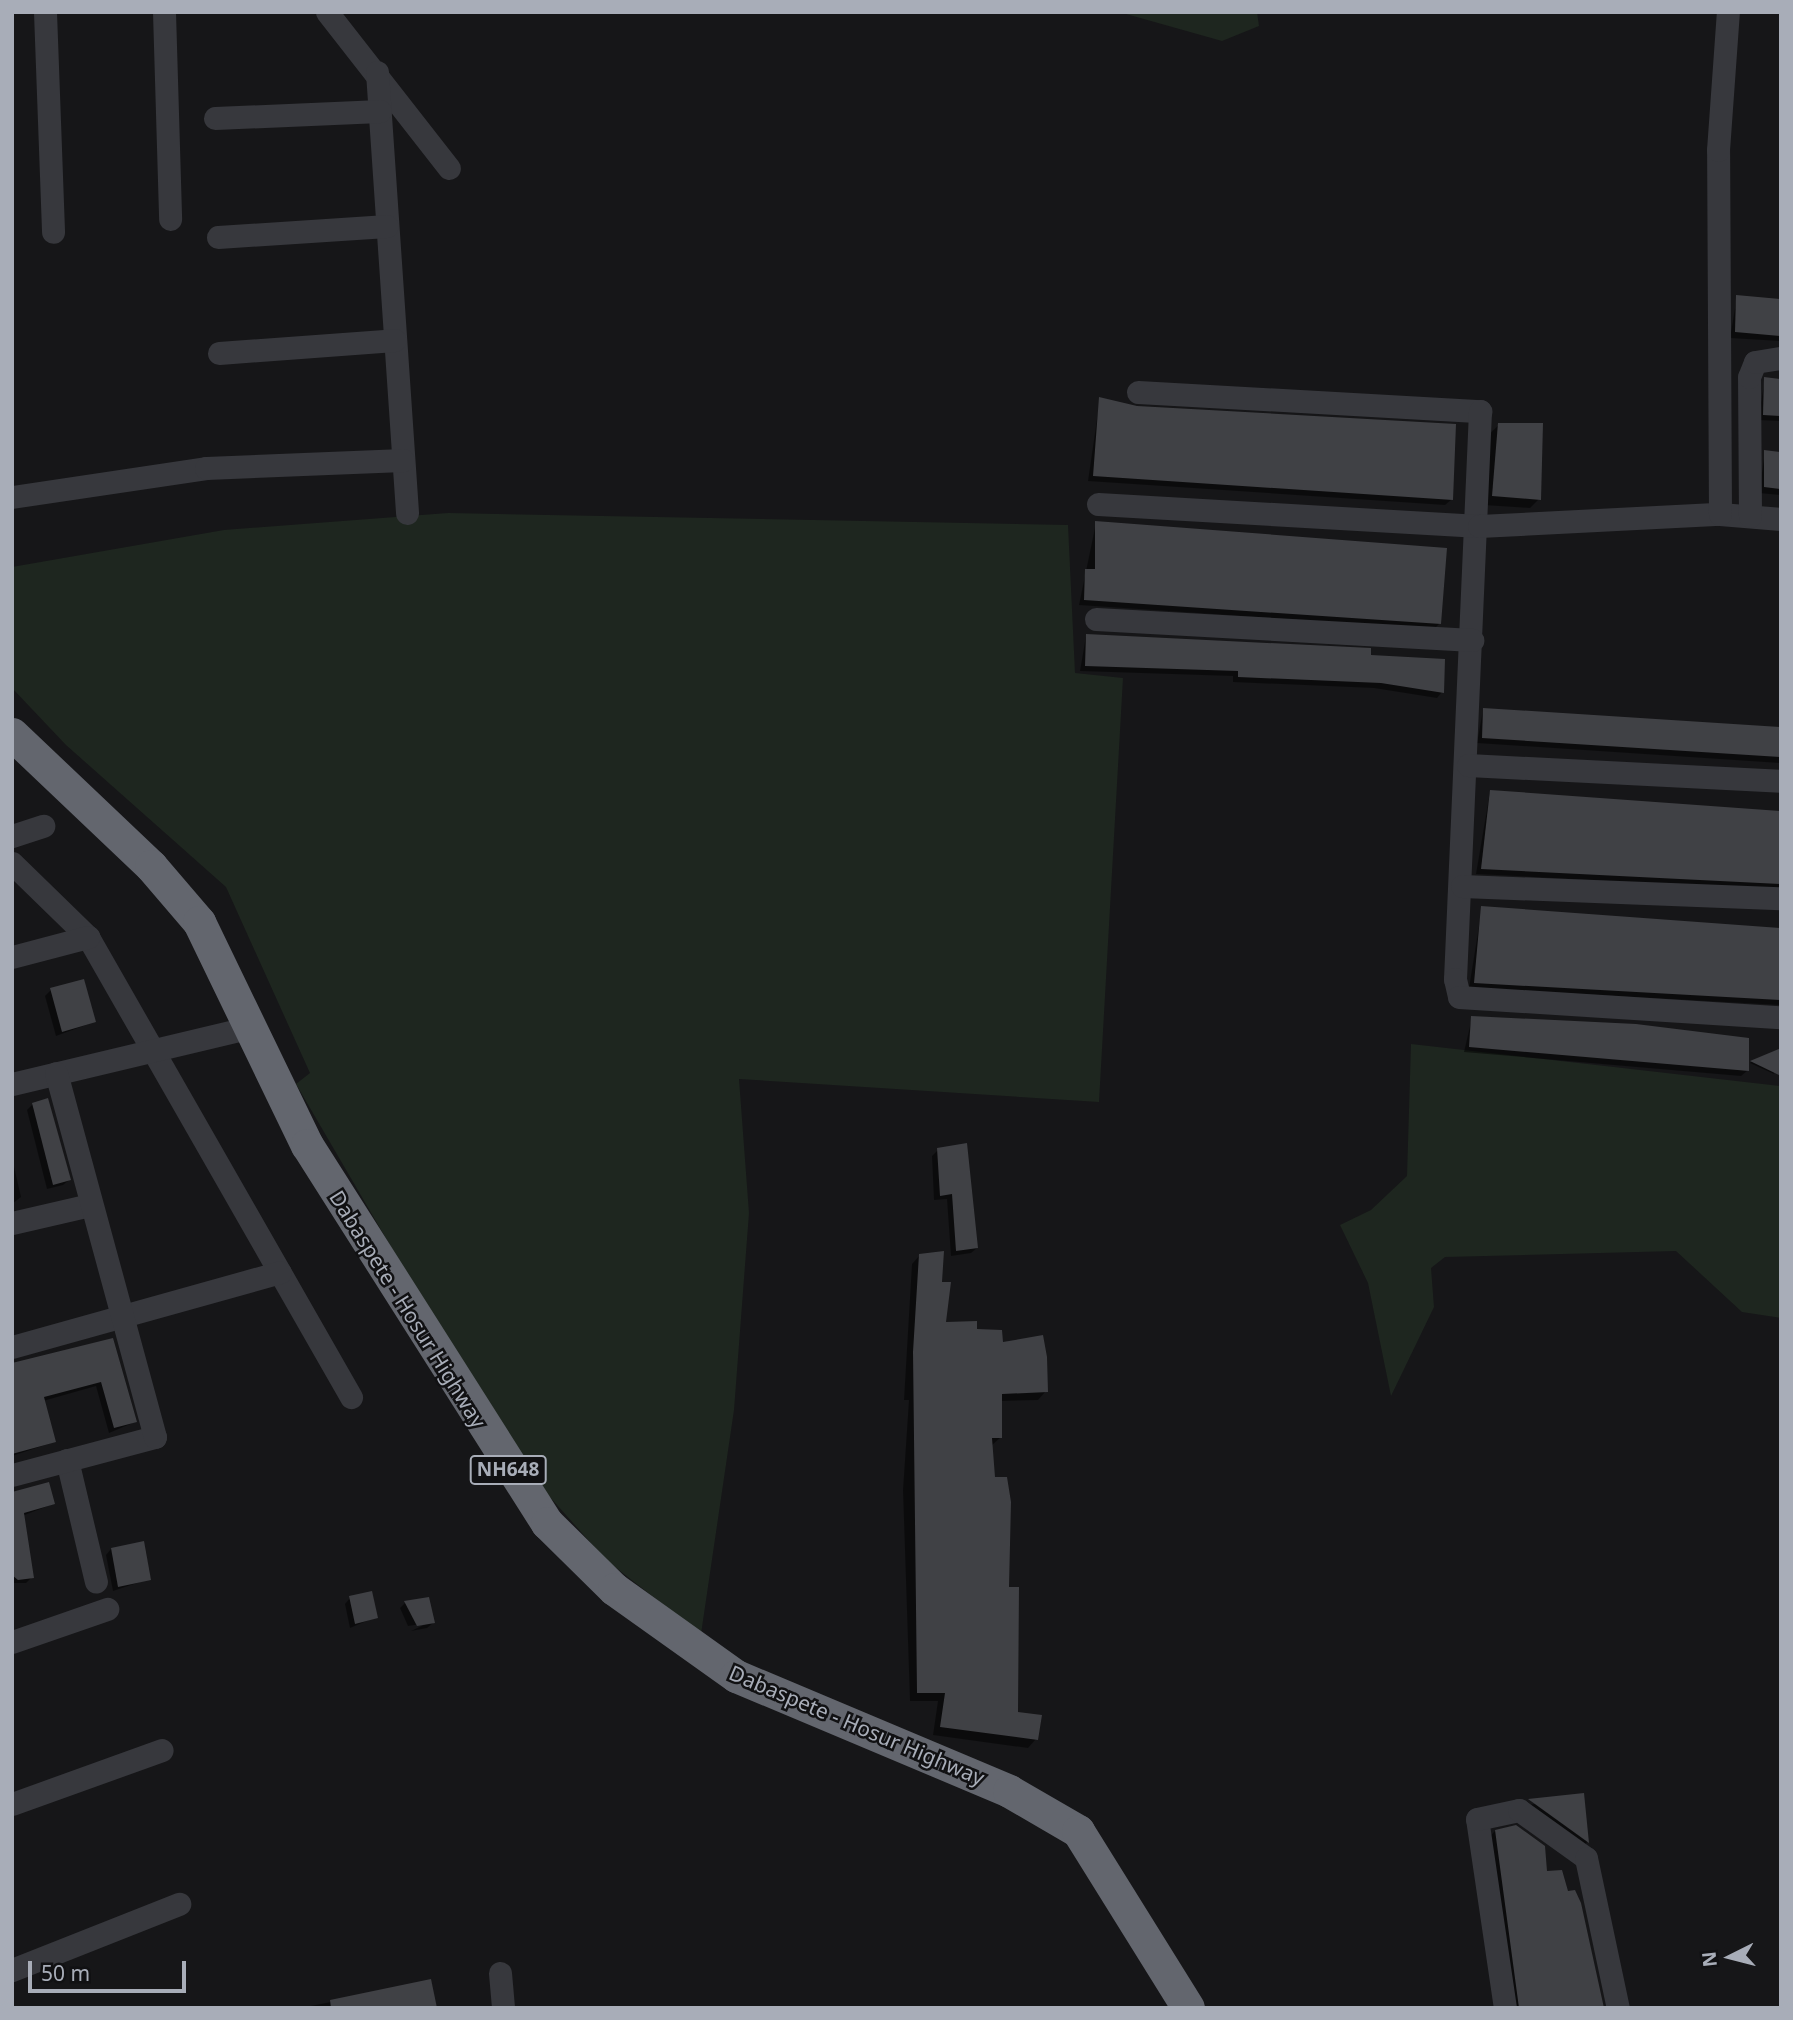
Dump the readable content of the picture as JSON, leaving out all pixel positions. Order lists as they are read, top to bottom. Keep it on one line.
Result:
{"streets":{"highway":["Dabaspete - Hosur Highway","NH648"]},"scale_bar":"50 m","north":"left"}
